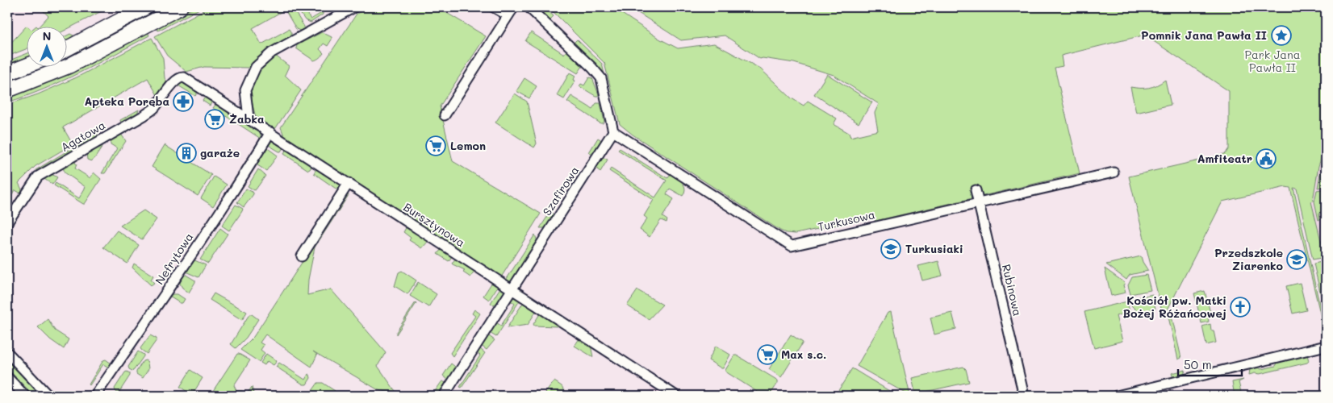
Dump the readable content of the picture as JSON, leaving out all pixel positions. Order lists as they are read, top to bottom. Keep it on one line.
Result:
{"streets":{"street":["Agatowa","Szafirowa","Turkusowa","Bursztynowa","Nefrytowa","Rubinowa"]},"crossings":[["Agatowa","Bursztynowa"],["Szafirowa","Turkusowa"],["Szafirowa","Bursztynowa"],["Turkusowa","Rubinowa"],["Bursztynowa","Nefrytowa"]],"parks":["Park Jana Pawła II"],"places":{"place":["Pomnik Jana Pawła II"],"pharmacy":["Apteka Poręba"],"supermarket":["Żabka","Lemon","Max s.c."],"building":["garaże"],"public building":["Amfiteatr"],"school or university":["Turkusiaki","Przedszkole Ziarenko"],"church":["Kościół pw. Matki Bożej Różańcowej"]},"scale_bar":"50 m","north":"top"}
